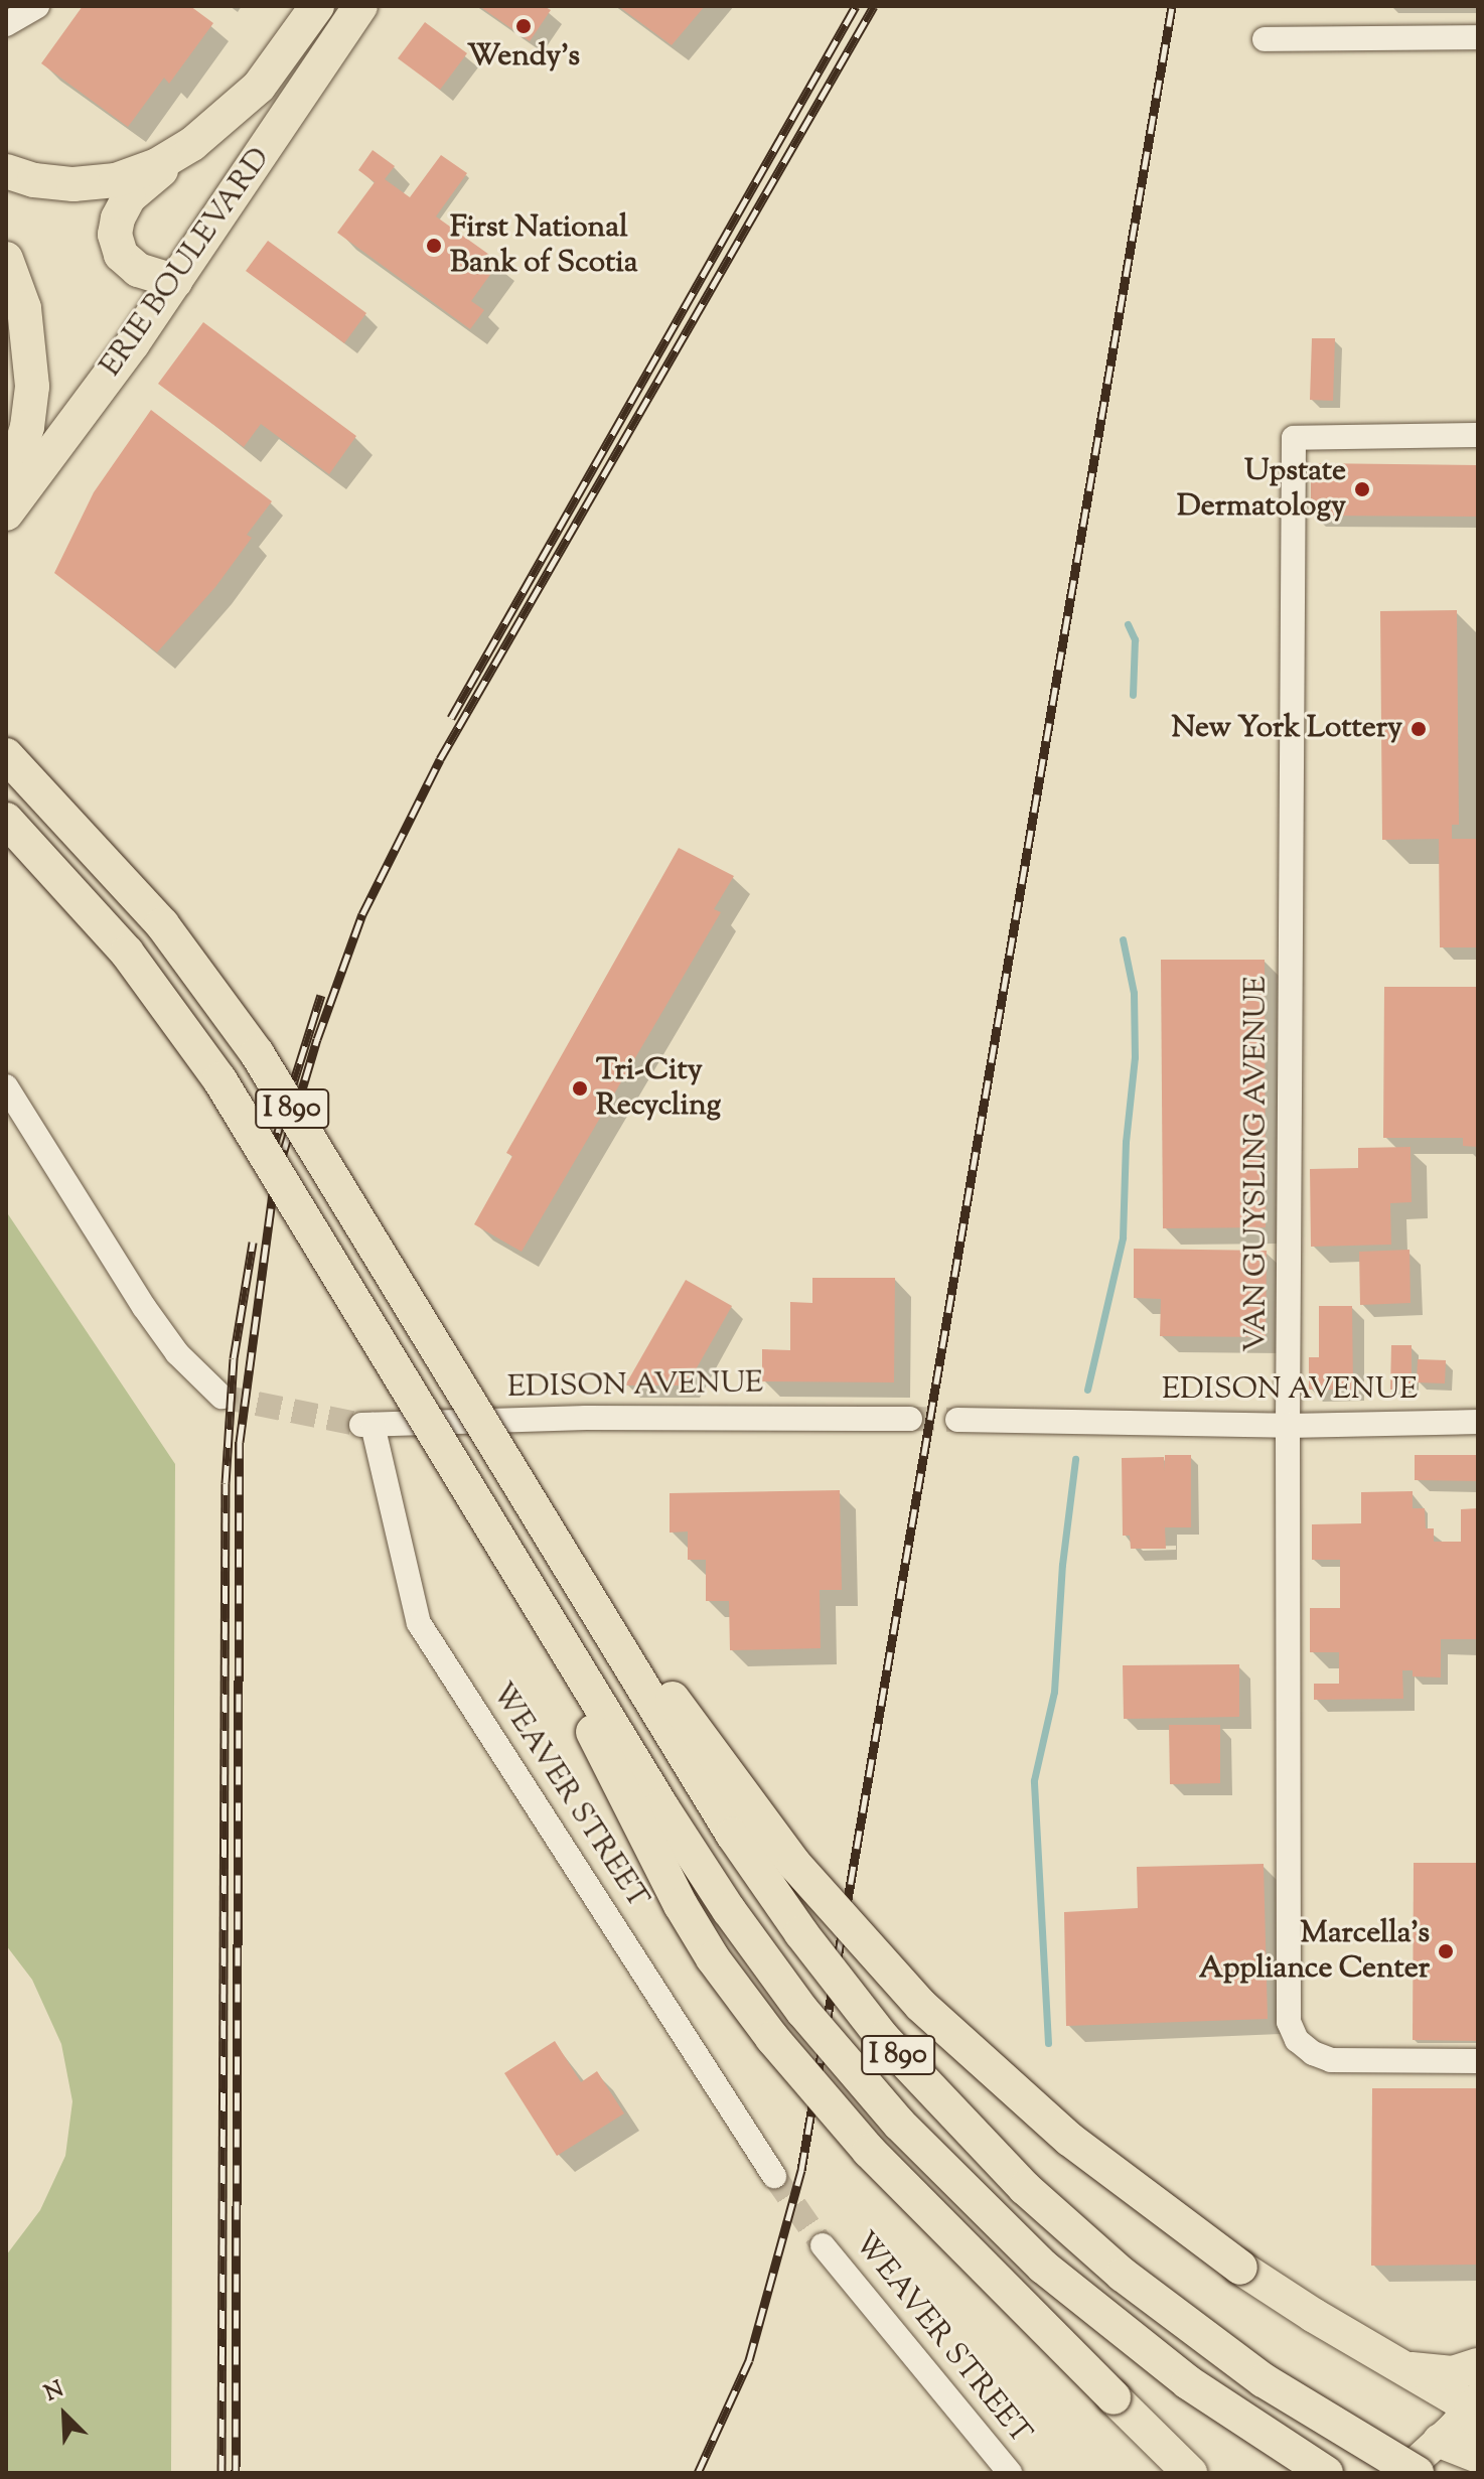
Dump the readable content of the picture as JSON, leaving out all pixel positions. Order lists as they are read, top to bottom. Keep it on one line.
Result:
{"streets":{"highway":["ERIE BOULEVARD","I 890"],"street":["VAN GUYSLING AVENUE","EDISON AVENUE","WEAVER STREET"]},"crossings":[["VAN GUYSLING AVENUE","EDISON AVENUE"],["EDISON AVENUE","WEAVER STREET"]],"places":["Wendy's","First National Bank of Scotia","Upstate Dermatology","New York Lottery","Tri-City Recycling","Marcella's Appliance Center"],"north":"top left"}
